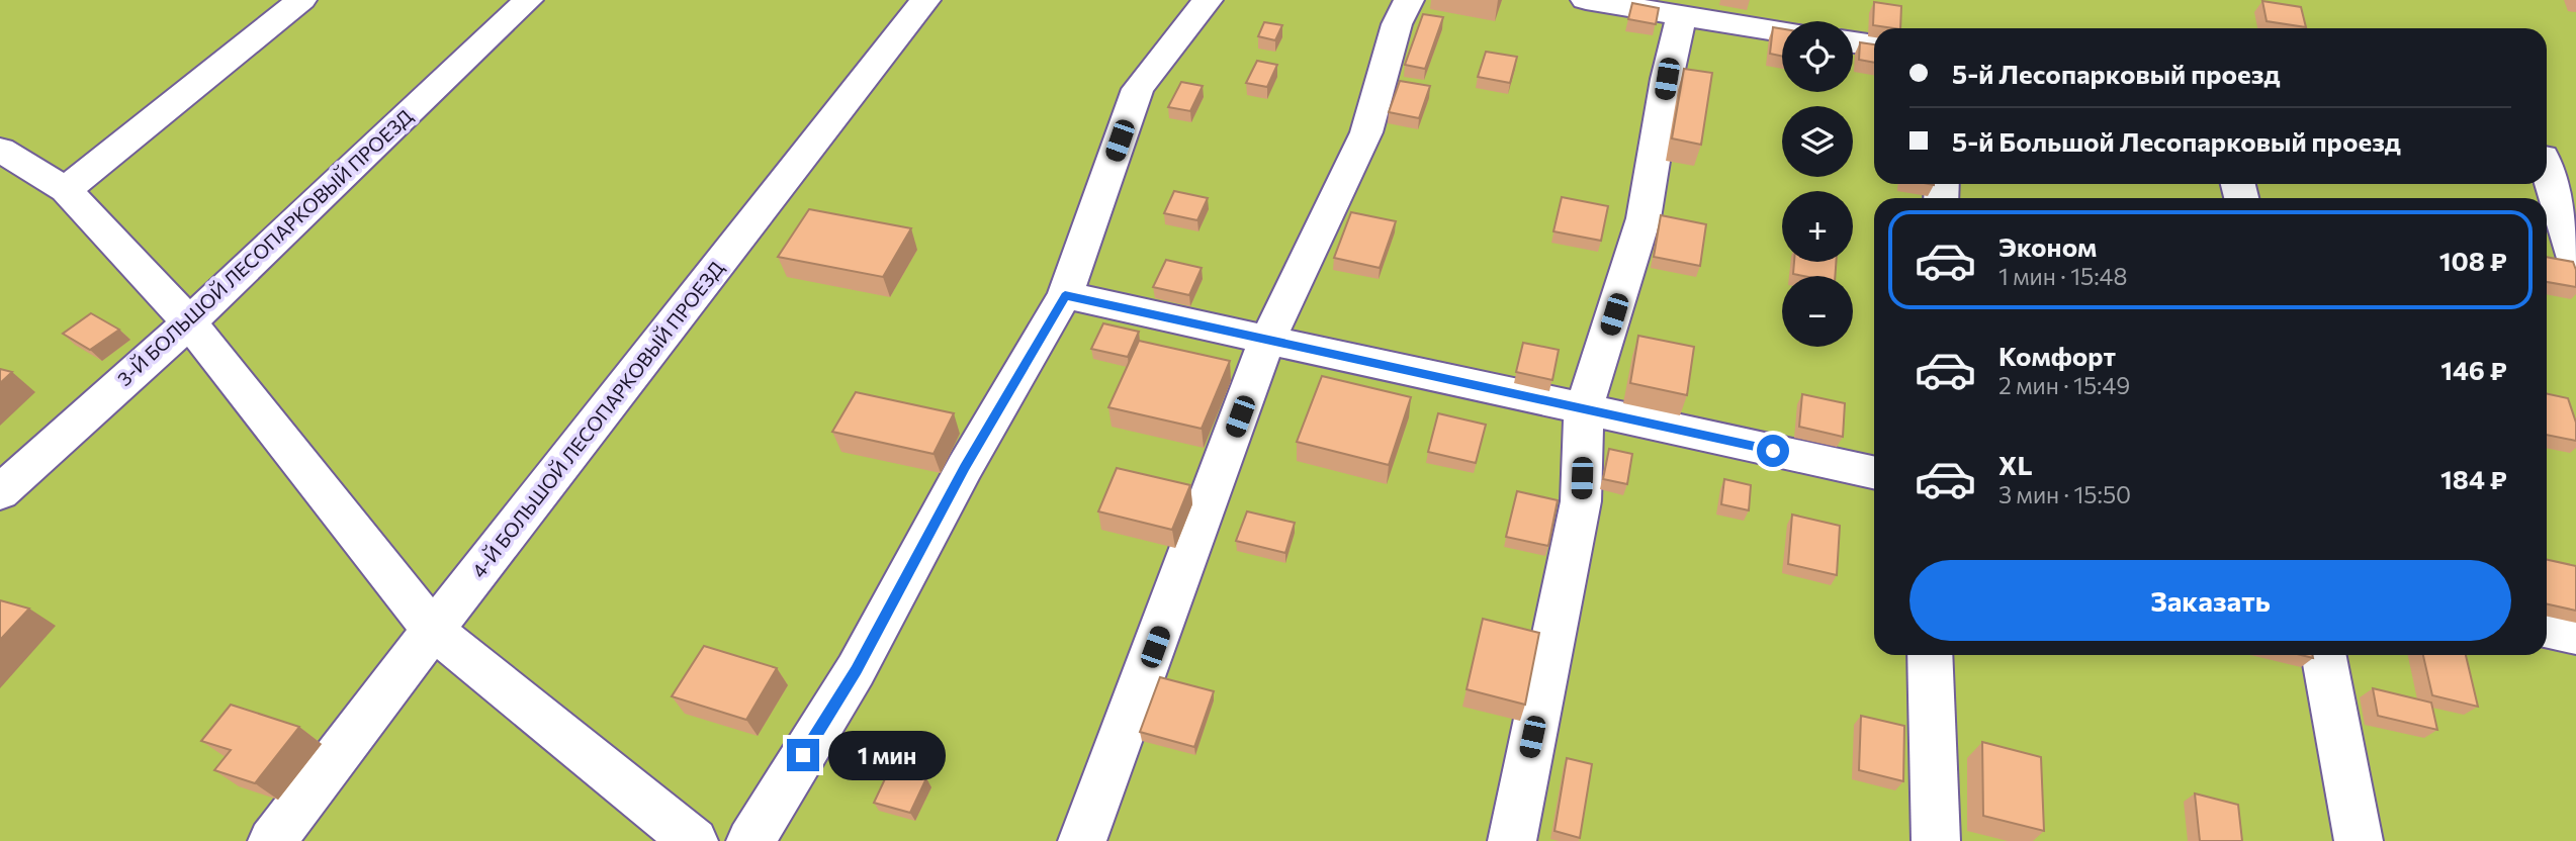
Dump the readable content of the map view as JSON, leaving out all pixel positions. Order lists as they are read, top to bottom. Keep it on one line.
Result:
{"streets":{"street":["3-Й БОЛЬШОЙ ЛЕСОПАРКОВЫЙ ПРОЕЗД","4-Й БОЛЬШОЙ ЛЕСОПАРКОВЫЙ ПРОЕЗД"]},"page":{"map_buttons":["+","−"],"banner":["5-й Лесопарковый проезд","5-й Большой Лесопарковый проезд"],"list":[{"name":"Эконом","note":"1 мин · 15:48","value":"108 ₽"},{"name":"Комфорт","note":"2 мин · 15:49","value":"146 ₽"},{"name":"XL","note":"3 мин · 15:50","value":"184 ₽"}],"buttons":"Заказать","bubble":"1 мин"}}
